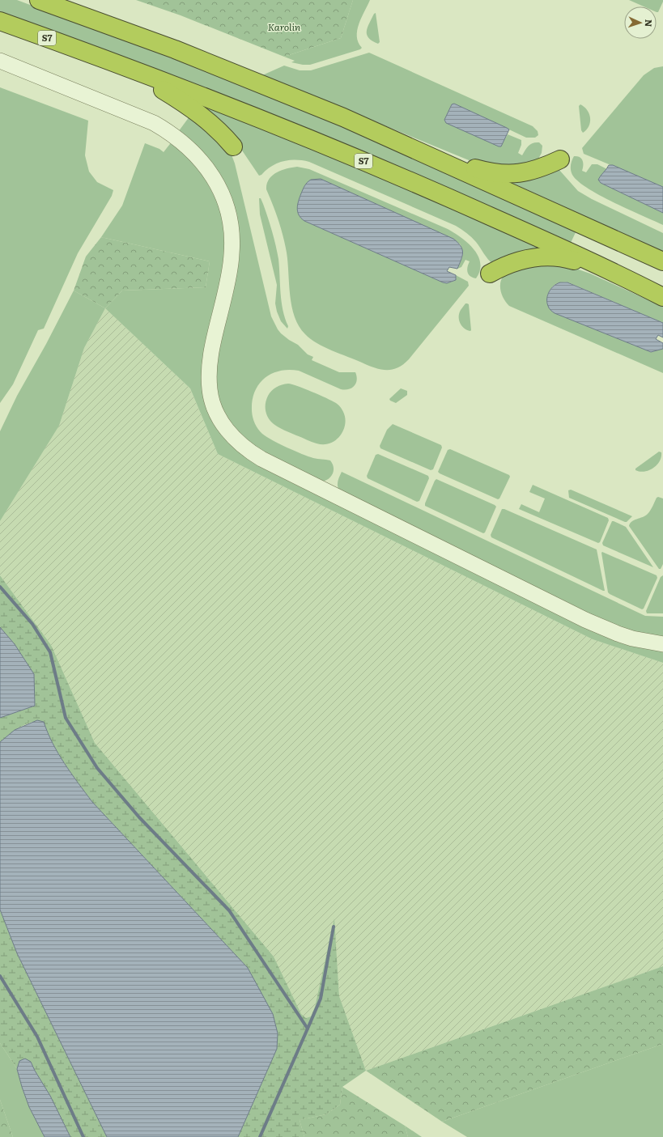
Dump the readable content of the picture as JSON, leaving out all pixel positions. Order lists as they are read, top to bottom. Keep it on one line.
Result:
{"streets":{"highway":["S7"]},"parks":["Karolin"],"north":"right"}
